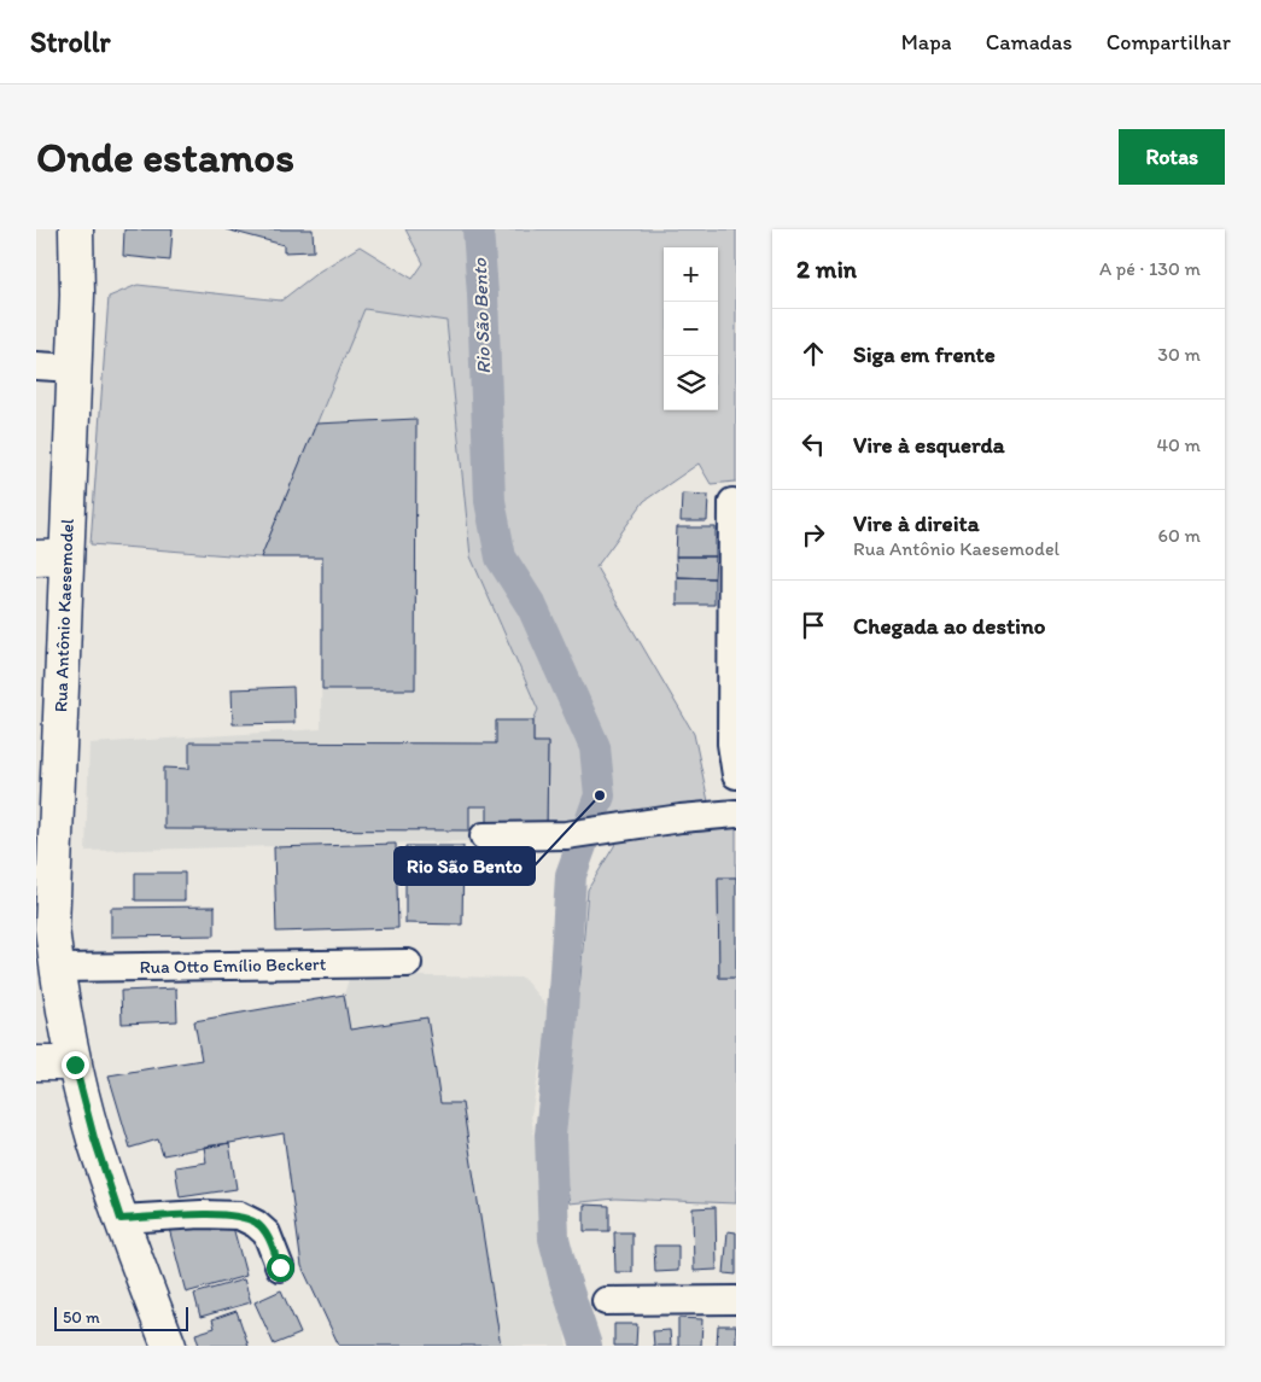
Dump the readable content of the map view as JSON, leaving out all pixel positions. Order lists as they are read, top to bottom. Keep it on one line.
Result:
{"streets":{"main road":["Rua Antônio Kaesemodel"],"street":["Rua Otto Emílio Beckert"]},"crossings":[["Rua Antônio Kaesemodel","Rua Otto Emílio Beckert"]],"water":["Rio São Bento"],"places":["Rio São Bento"],"scale_bar":"50 m","page":{"header":"Strollr","nav":["Mapa","Camadas","Compartilhar"],"buttons":"Rotas","title":"Onde estamos","heading":["2 min","A pé · 130 m"],"map_buttons":["+","−"],"list":[["Siga em frente","30 m"],["Vire à esquerda","40 m"],["Vire à direita","Rua Antônio Kaesemodel","60 m"],"Chegada ao destino"],"scale":"50 m"}}
